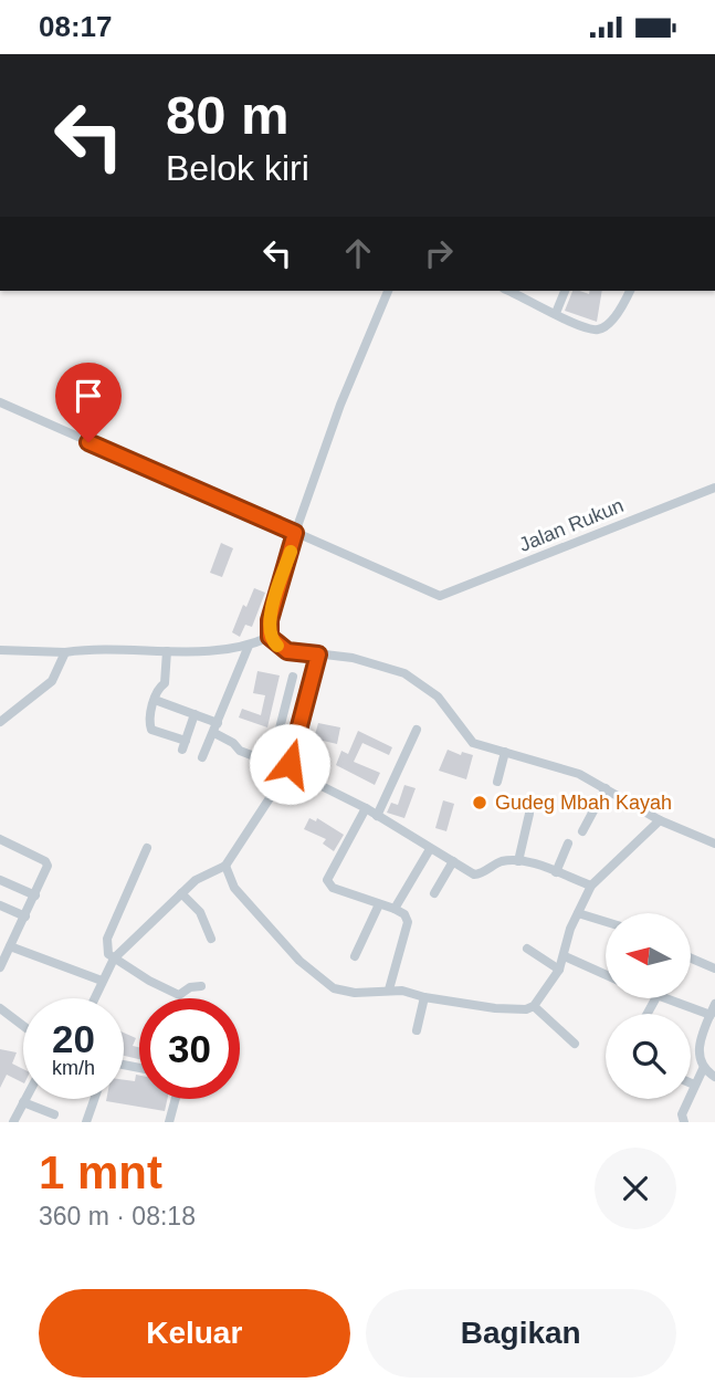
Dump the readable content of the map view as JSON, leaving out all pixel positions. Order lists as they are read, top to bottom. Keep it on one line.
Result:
{"streets":{"street":["Jalan Rukun"]},"places":["Gudeg Mbah Kayah"],"north":"left","page":{"status":"08:17","turn":["80 m","Belok kiri"],"speed":"20 km/h","limit":"30","heading":["1 mnt","360 m · 08:18"],"buttons":["Keluar","Bagikan"]}}
